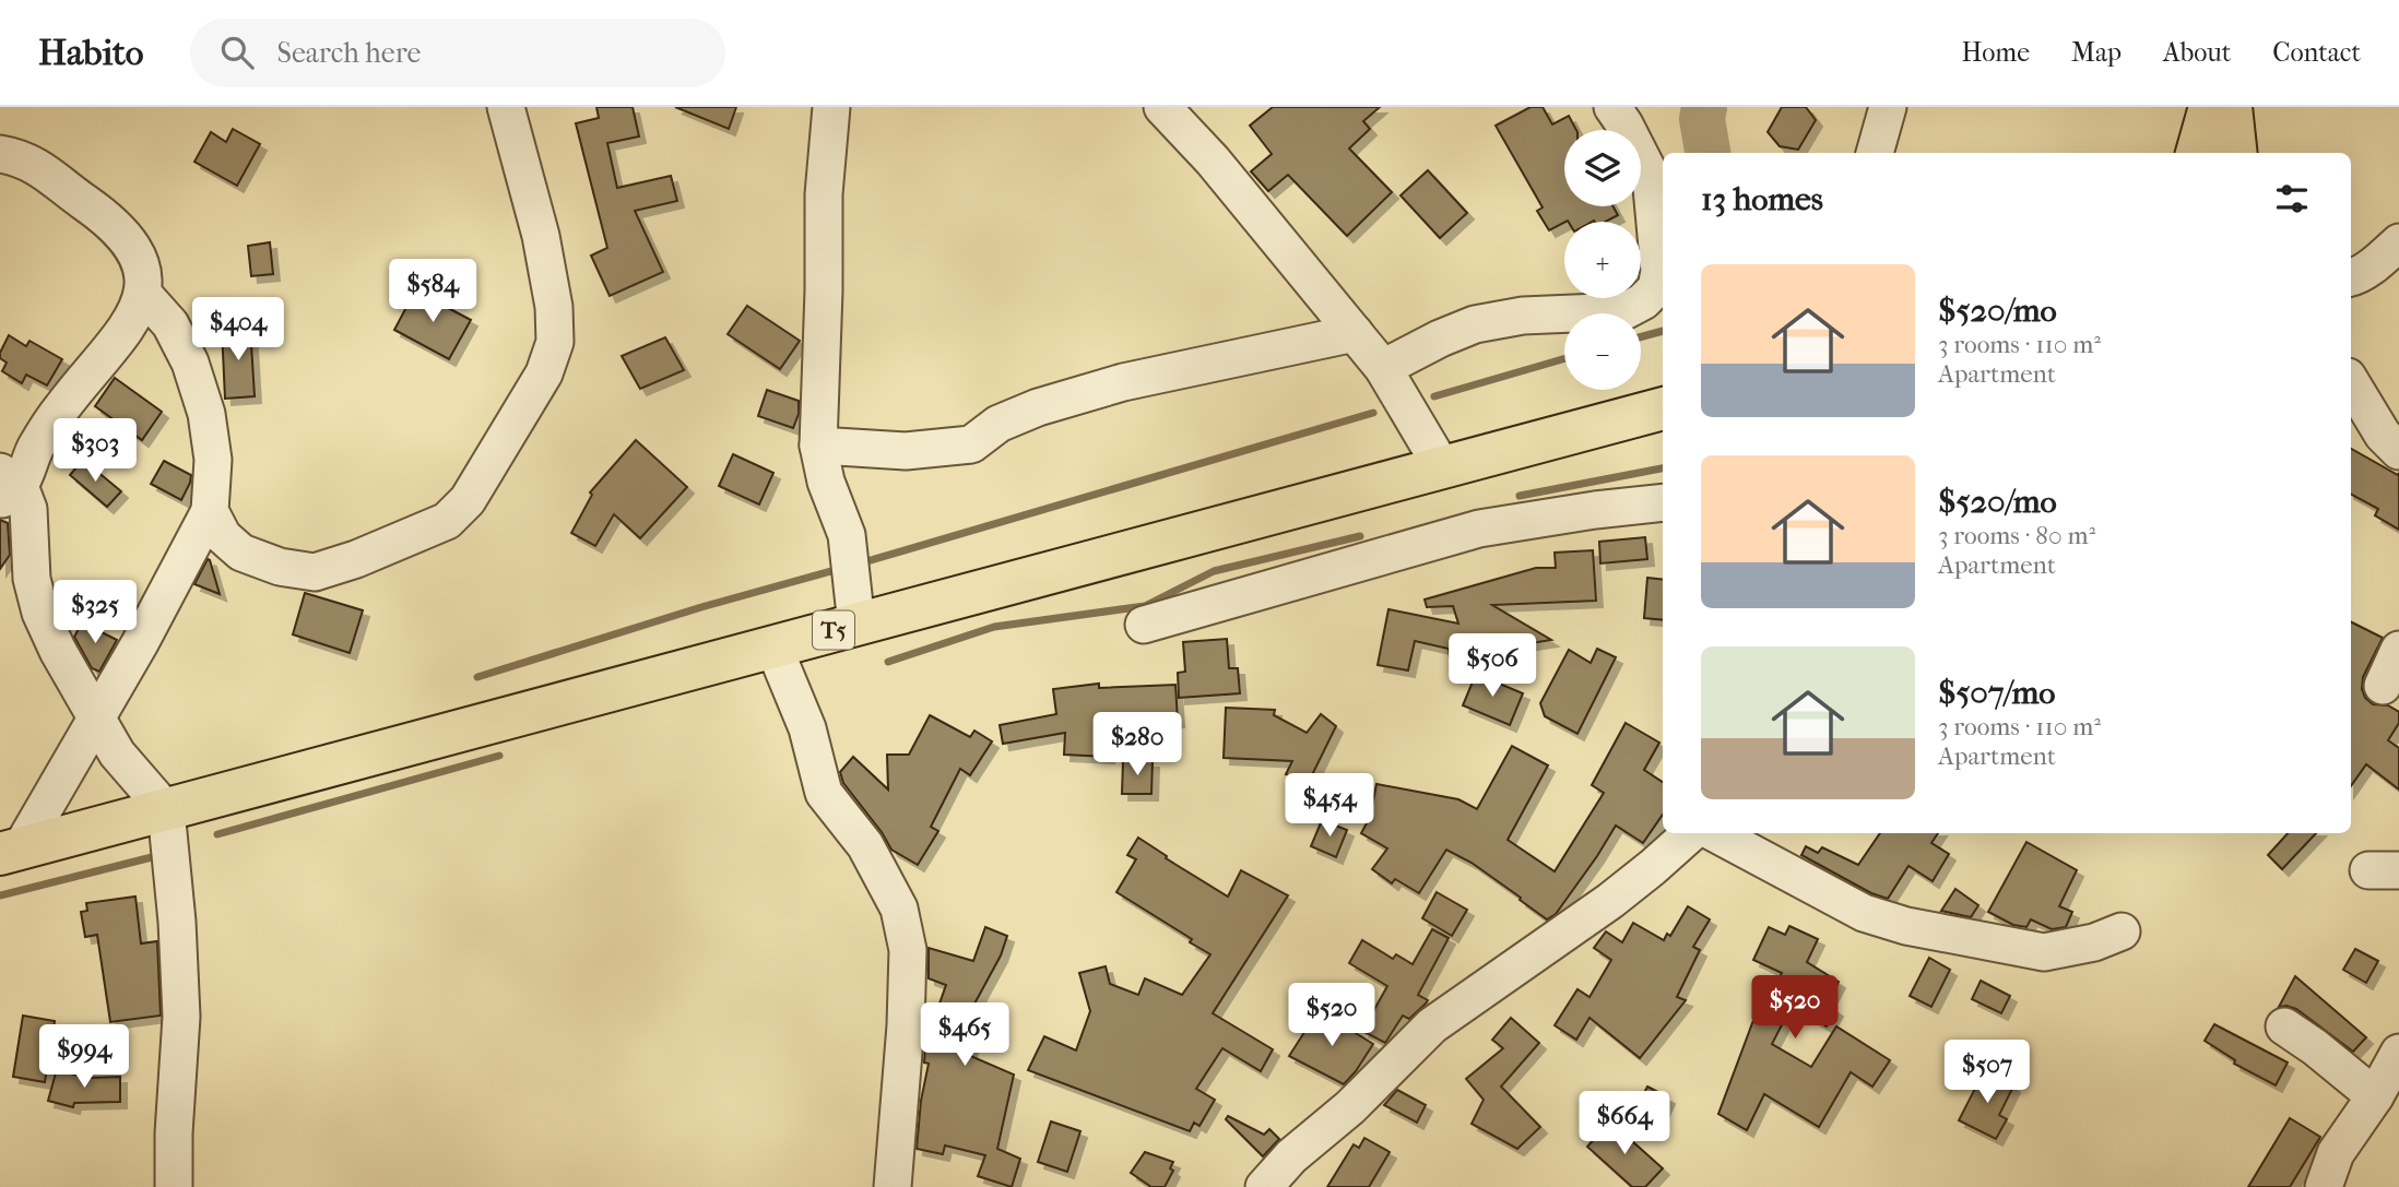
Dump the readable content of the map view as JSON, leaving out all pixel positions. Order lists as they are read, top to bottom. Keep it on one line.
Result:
{"streets":{"highway":["T5"]},"page":{"header":"Habito","search":"Search here","nav":["Home","Map","About","Contact"],"map_buttons":["+","−"],"heading":"13 homes","list":[{"name":"$520/mo","note":"3 rooms · 110 m² · Apartment"},{"name":"$520/mo","note":"3 rooms · 80 m² · Apartment"},{"name":"$507/mo","note":"3 rooms · 110 m² · Apartment"}],"price":["$584","$404","$303","$325","$506","$280","$454","$520","$520","$465","$994","$507","$664"]}}
